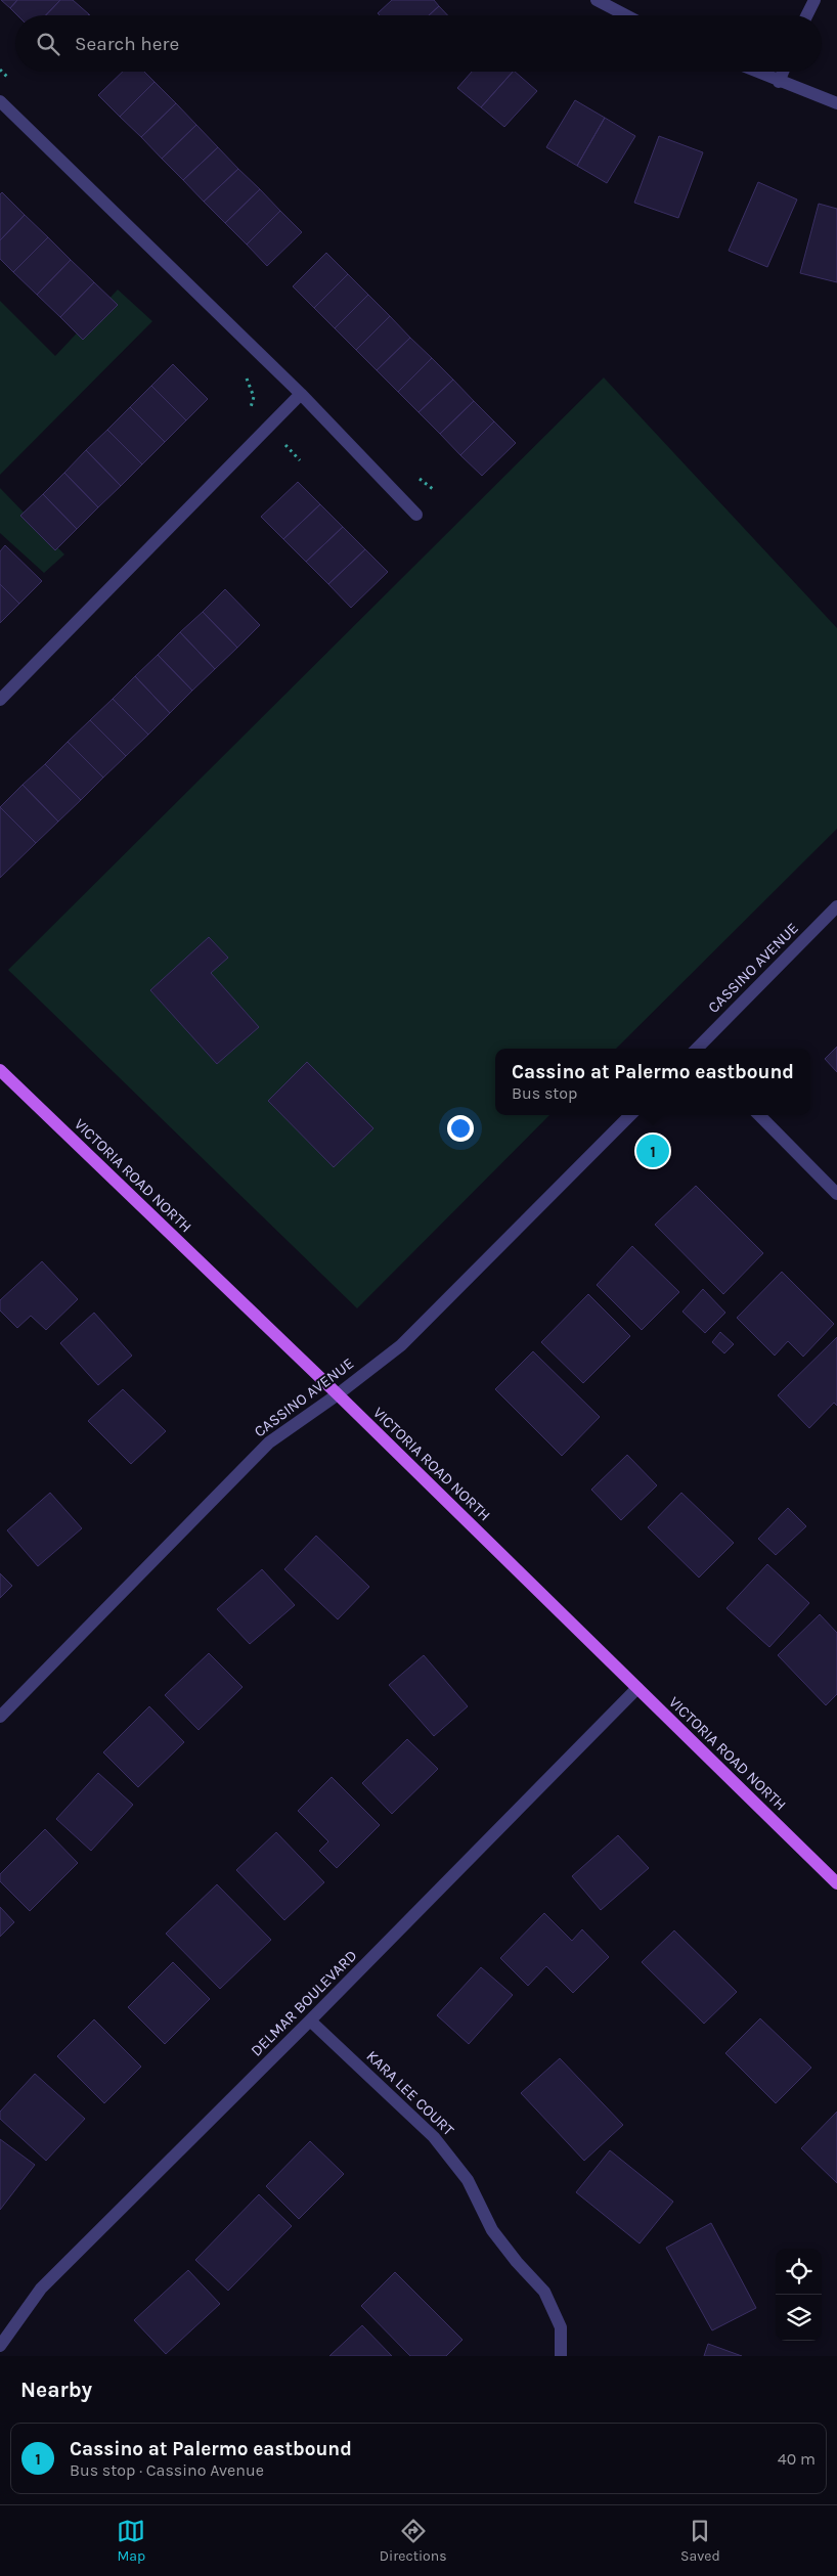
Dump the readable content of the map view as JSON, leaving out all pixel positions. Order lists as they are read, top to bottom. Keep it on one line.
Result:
{"streets":{"main road":["VICTORIA ROAD NORTH"],"street":["CASSINO AVENUE","DELMAR BOULEVARD","KARA LEE COURT"]},"crossings":[["CASSINO AVENUE","VICTORIA ROAD NORTH"],["VICTORIA ROAD NORTH","DELMAR BOULEVARD"],["DELMAR BOULEVARD","KARA LEE COURT"]],"page":{"search":"Search here","popup":["Cassino at Palermo eastbound","Bus stop"],"pins":"1","heading":"Nearby","list":[{"mark":"1","name":"Cassino at Palermo eastbound","note":"Bus stop · Cassino Avenue","value":"40 m"}],"nav":["Map","Directions","Saved"]}}
